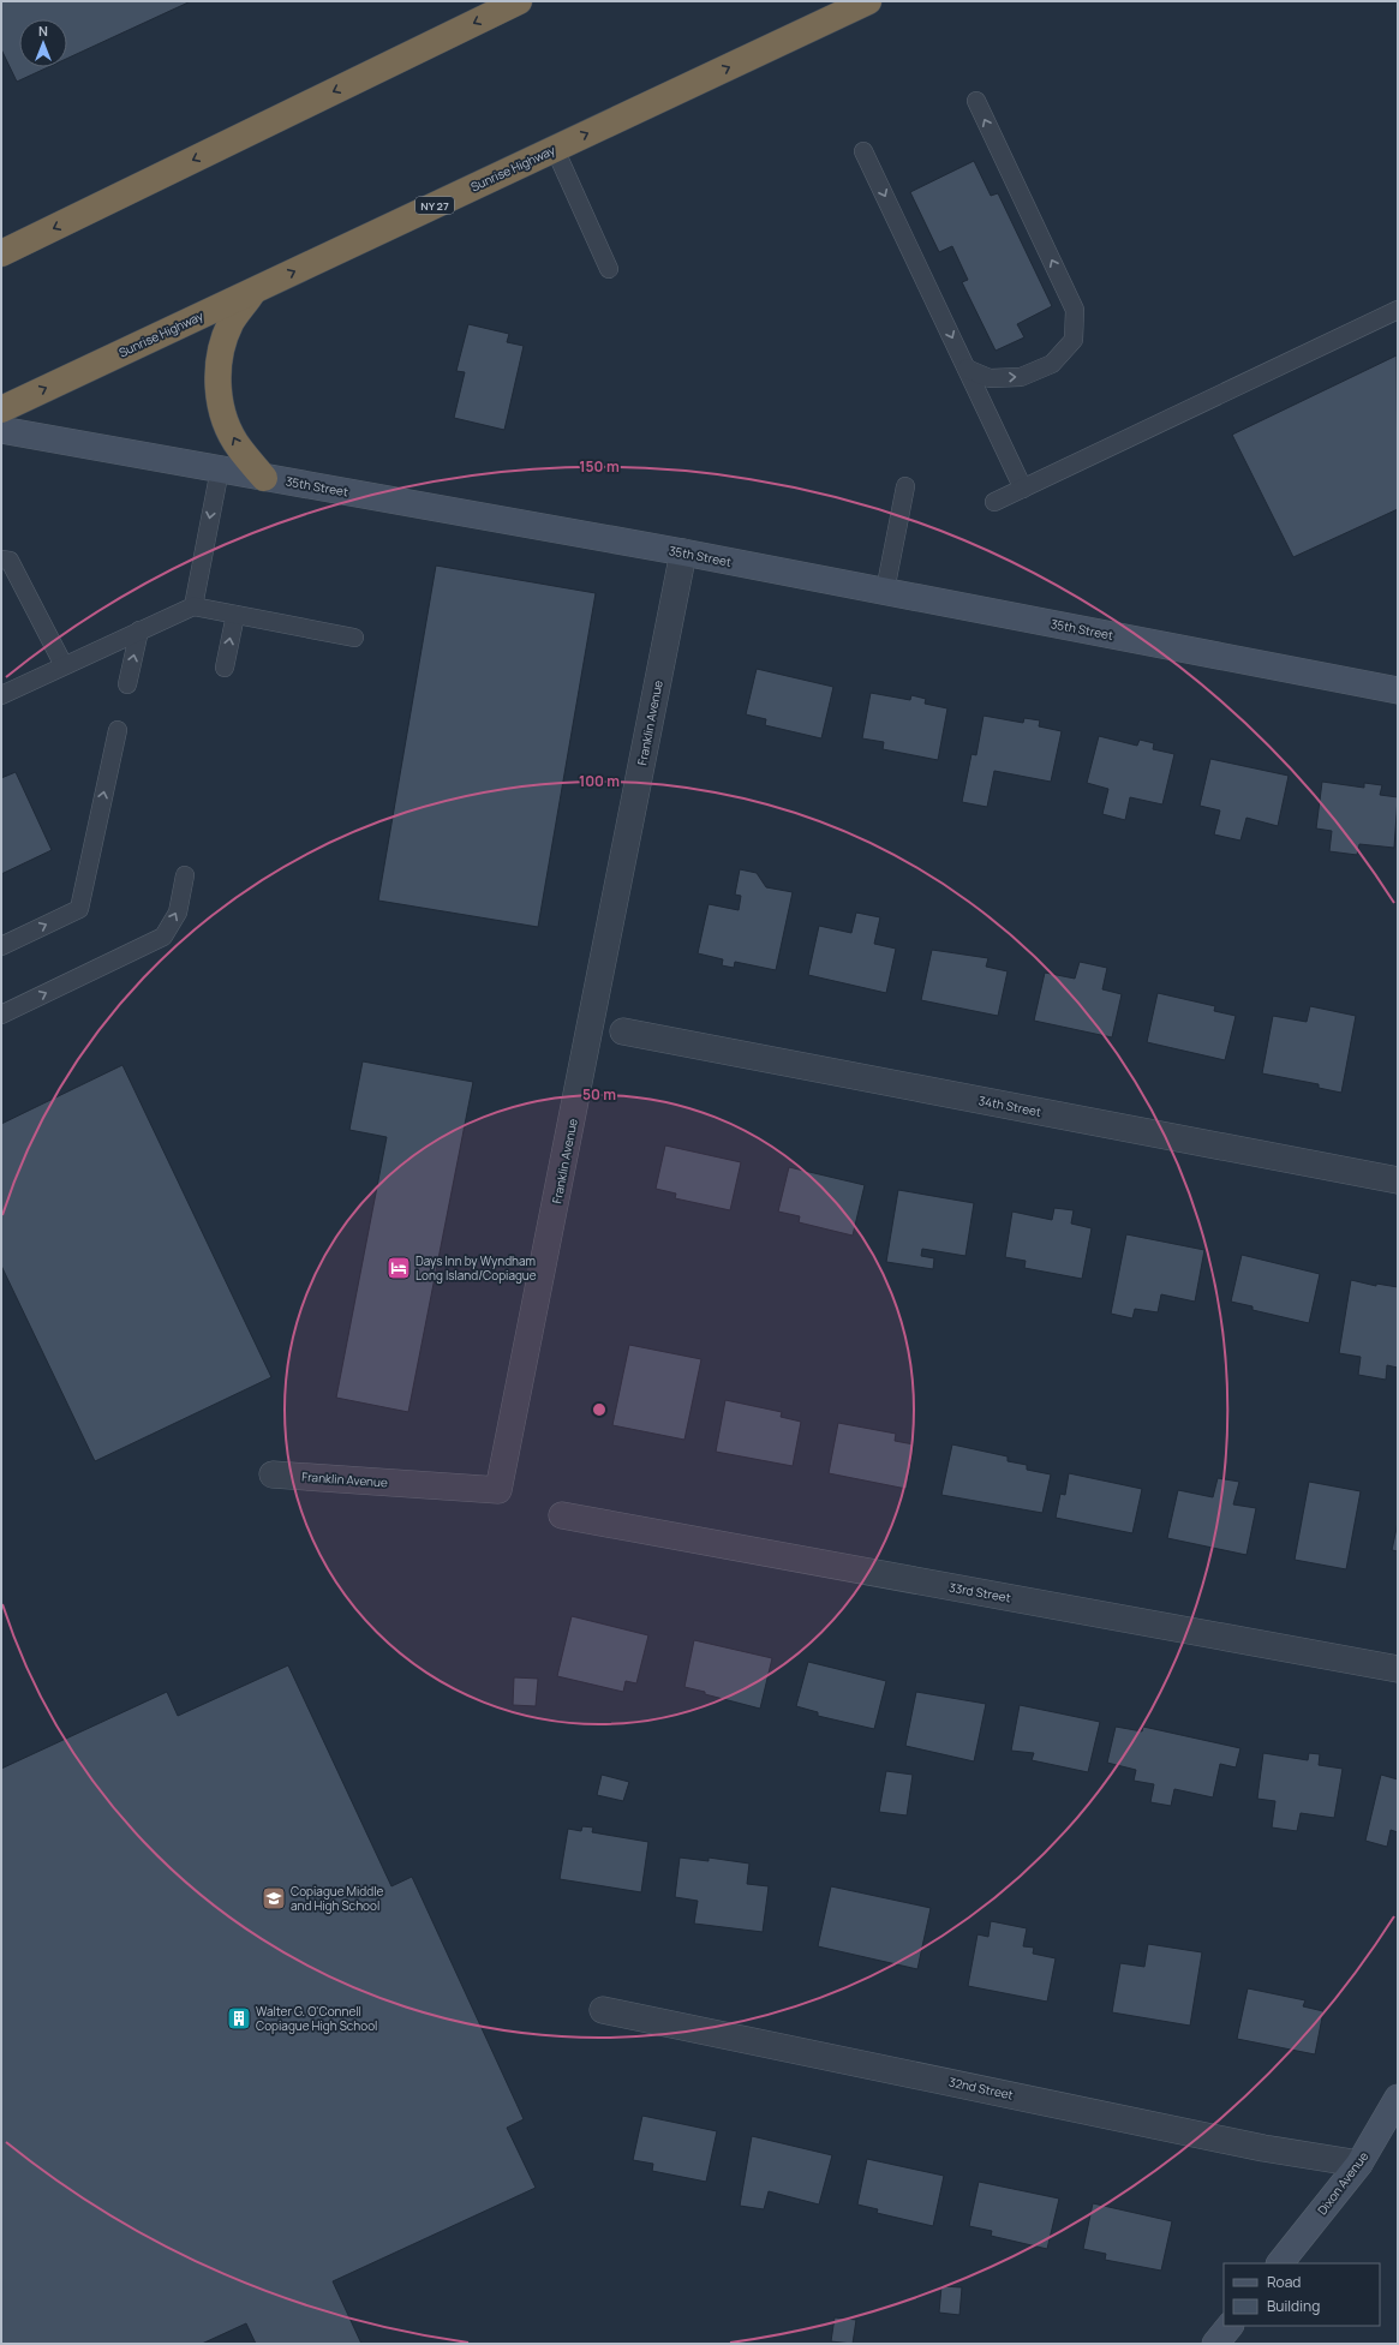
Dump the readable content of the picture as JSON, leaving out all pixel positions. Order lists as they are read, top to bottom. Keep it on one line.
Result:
{"streets":{"highway":["Sunrise Highway","NY 27"],"street":["35th Street","Franklin Avenue","34th Street","33rd Street","32nd Street","Dixon Avenue"]},"crossings":[["35th Street","Franklin Avenue"],["32nd Street","Dixon Avenue"]],"places":{"hotel":["Days Inn by Wyndham Long Island/Copiague"],"school or university":["Copiague Middle and High School"],"building":["Walter G. O'Connell Copiague High School"]},"legend":["Road","Building"],"north":"top","rings":["150 m","100 m","50 m"]}
